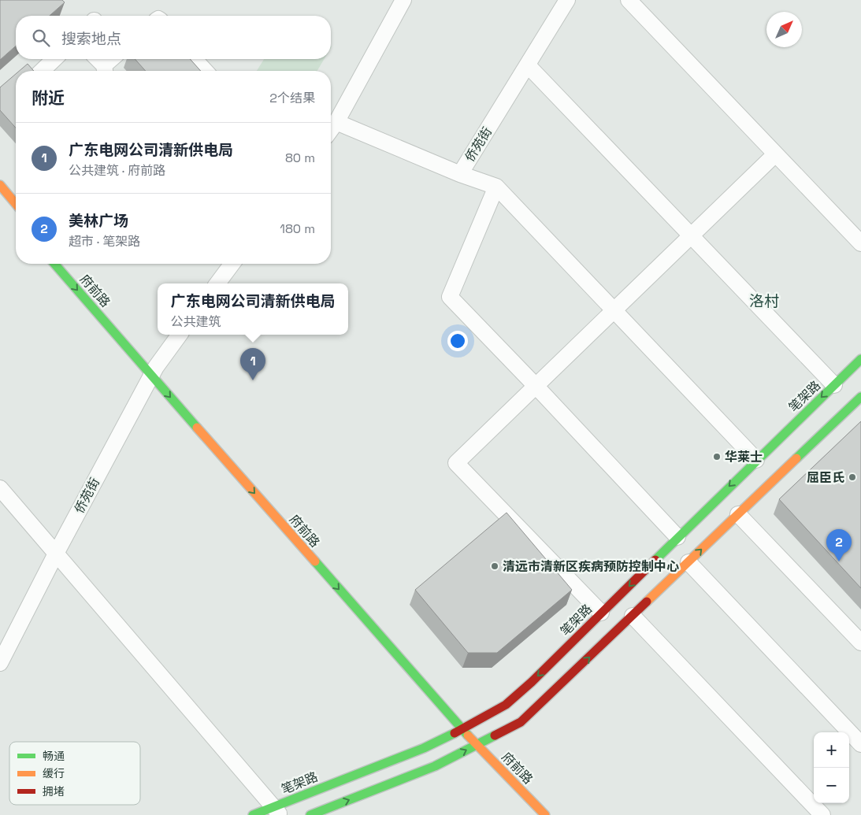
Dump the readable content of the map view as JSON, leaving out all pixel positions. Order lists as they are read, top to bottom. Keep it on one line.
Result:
{"streets":{"main road":["府前路","笔架路"],"street":["侨苑街"]},"crossings":[["侨苑街","府前路"],["府前路","笔架路"]],"districts":["洛村"],"places":["华莱士","屈臣氏","清远市清新区疾病预防控制中心"],"legend":["畅通","缓行","拥堵"],"north":"top right","page":{"search":"搜索地点","heading":["附近","2个结果"],"list":[{"mark":"1","name":"广东电网公司清新供电局","note":"公共建筑 · 府前路","value":"80 m"},{"mark":"2","name":"美林广场","note":"超市 · 笔架路","value":"180 m"}],"popup":["广东电网公司清新供电局","公共建筑"],"pins":["1","2"],"map_buttons":["+","−"]}}
